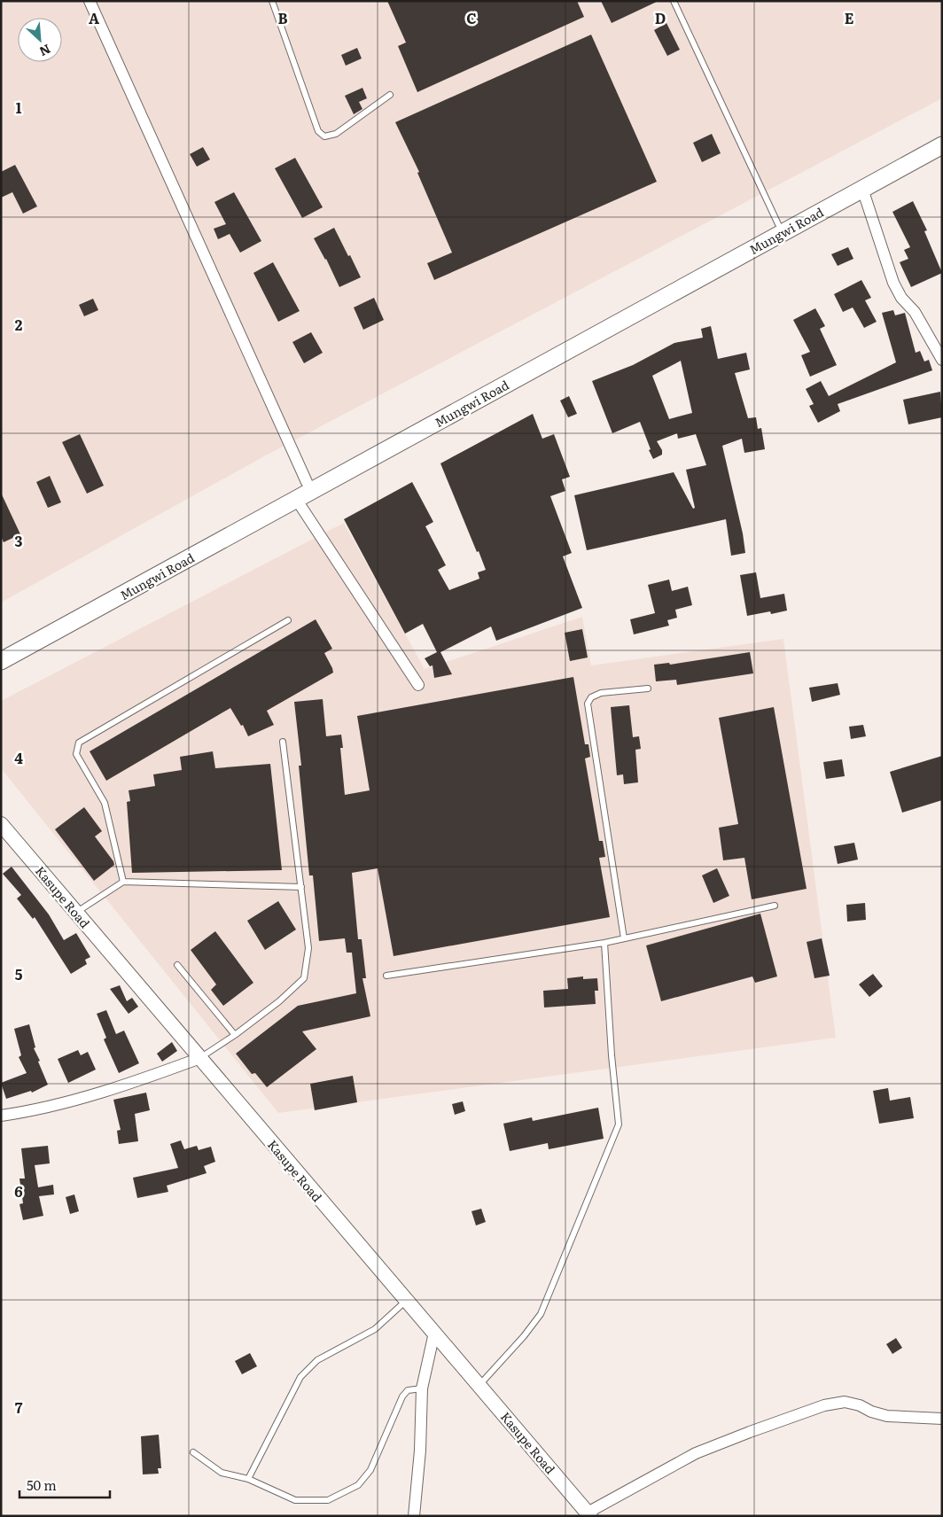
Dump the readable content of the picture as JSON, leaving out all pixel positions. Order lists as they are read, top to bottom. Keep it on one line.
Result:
{"streets":{"main road":["Mungwi Road"],"street":["Kasupe Road"]},"scale_bar":"50 m","north":"bottom right","grid":{"columns":["A","B","C","D","E"],"rows":["1","2","3","4","5","6","7"]}}
